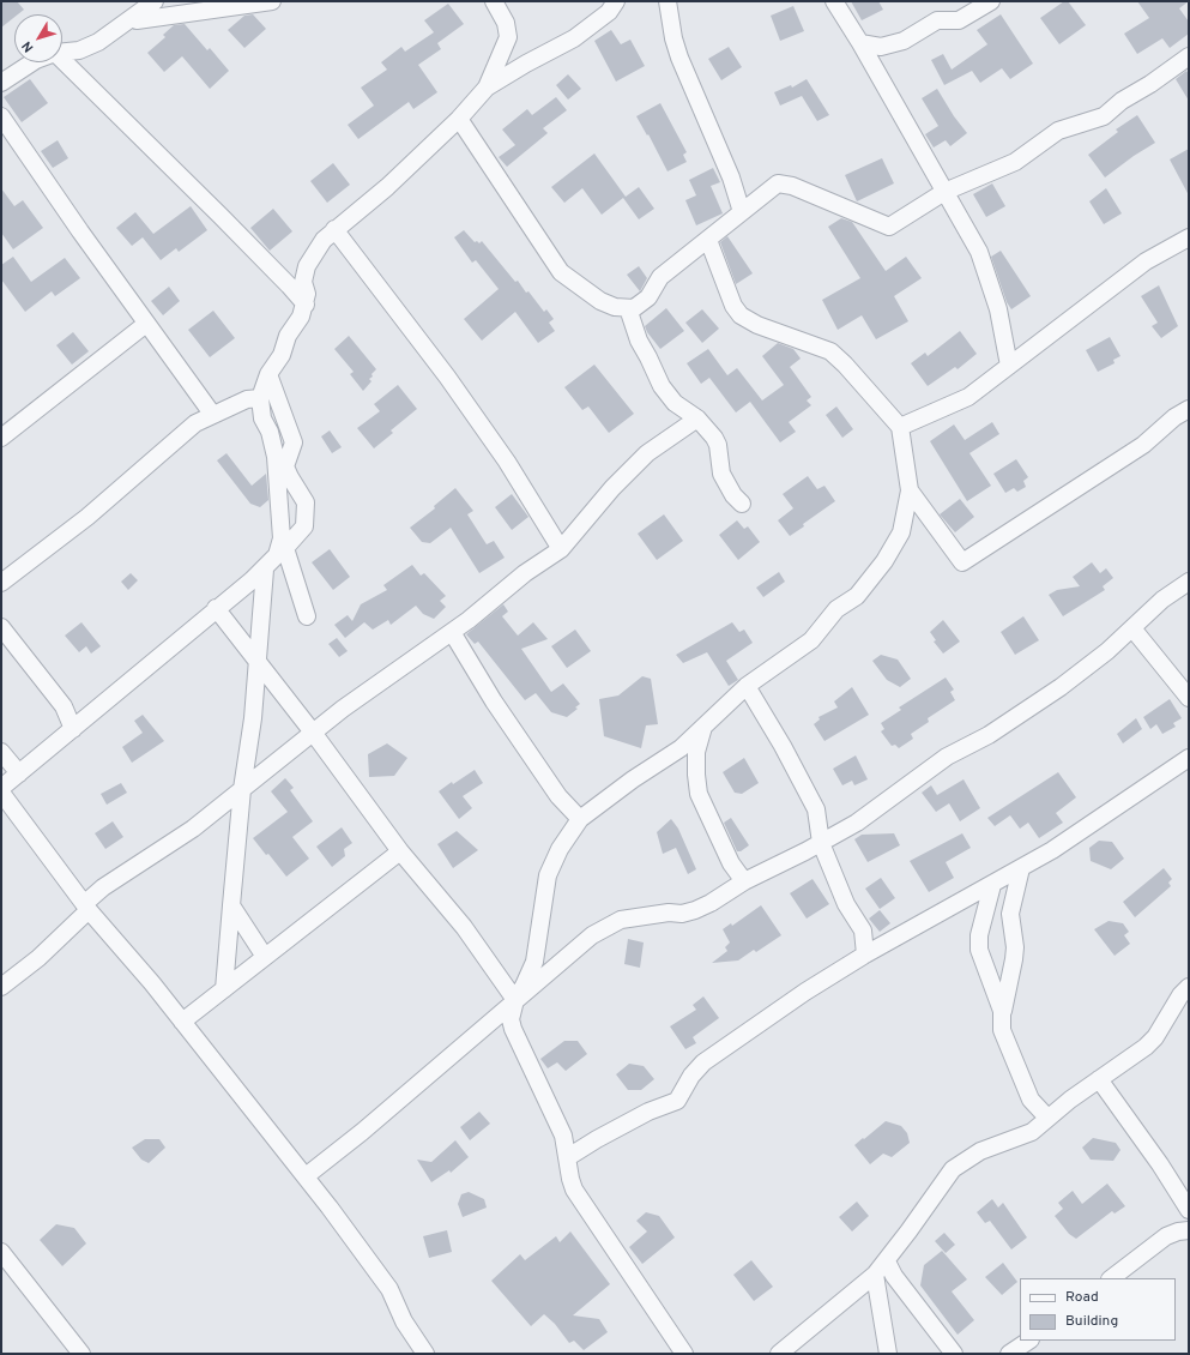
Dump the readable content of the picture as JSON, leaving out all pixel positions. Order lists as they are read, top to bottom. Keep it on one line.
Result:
{"legend":["Road","Building"],"north":"bottom left"}
